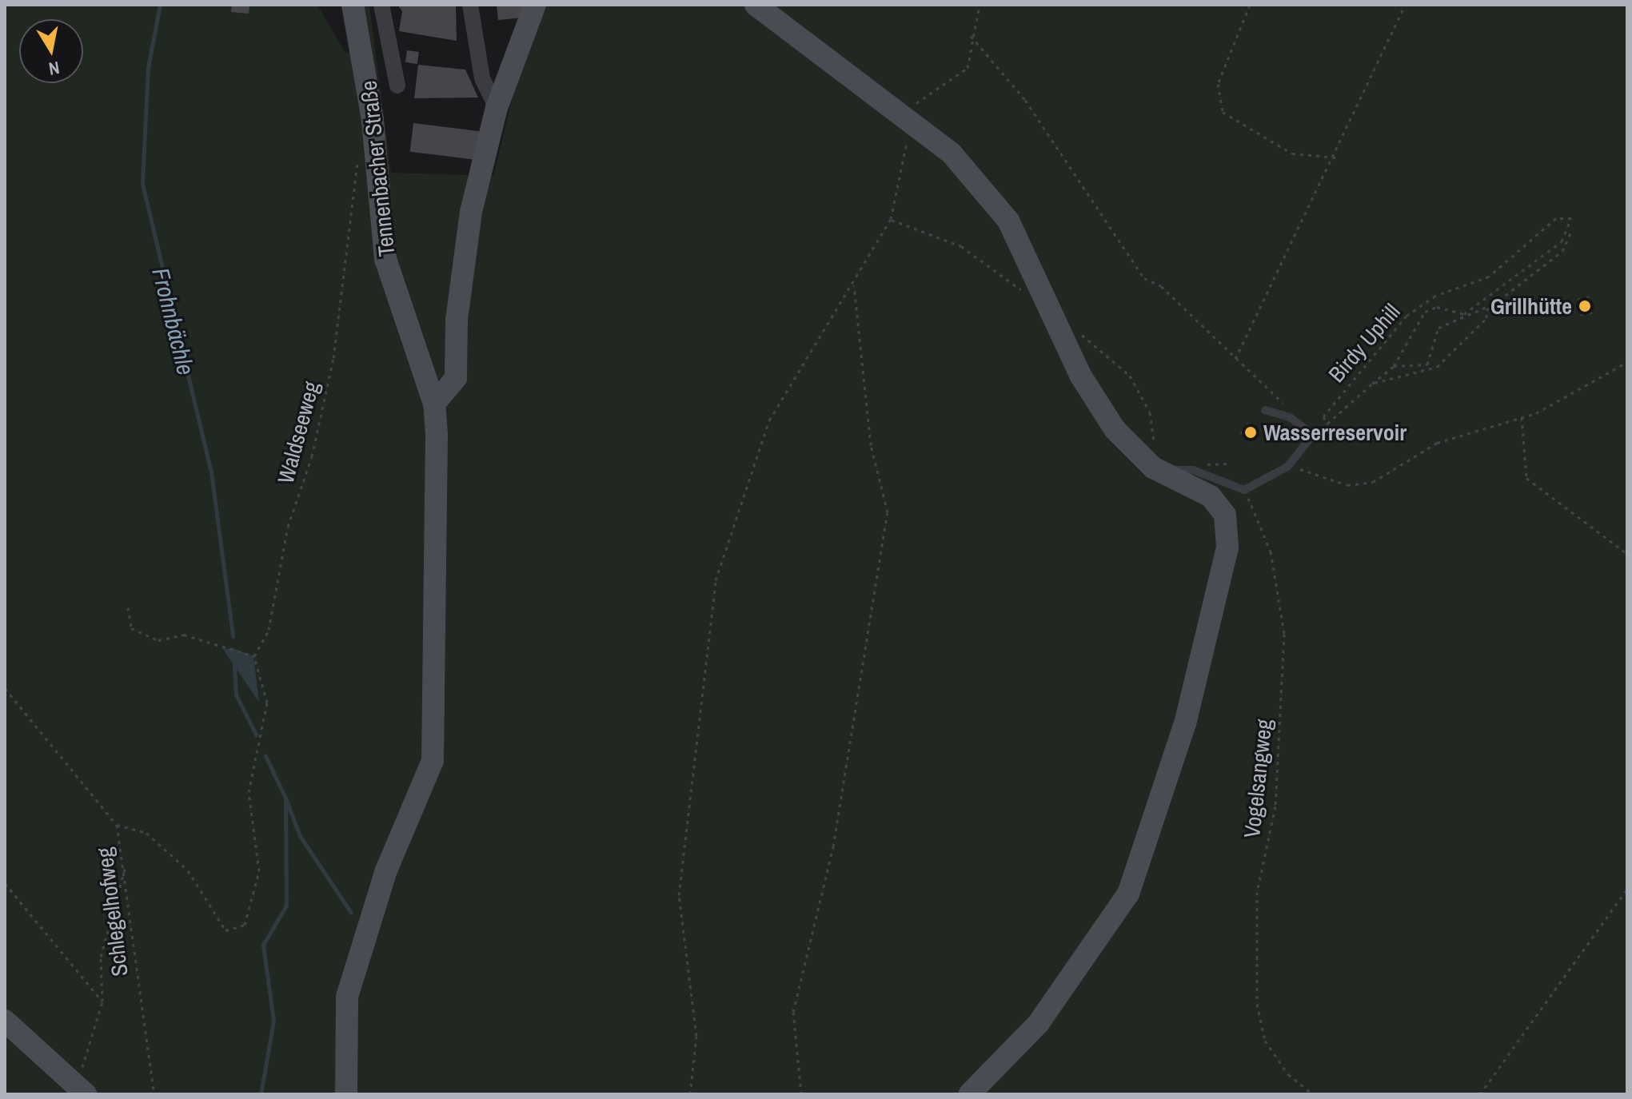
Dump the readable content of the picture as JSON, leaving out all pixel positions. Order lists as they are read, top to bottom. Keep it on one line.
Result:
{"streets":{"street":["Tennenbacher Straße"],"path":["Birdy Uphill","Waldseeweg","Vogelsangweg","Schlegelhofweg"]},"water":["Frohnbächle"],"places":["Grillhütte","Wasserreservoir"],"north":"bottom"}
